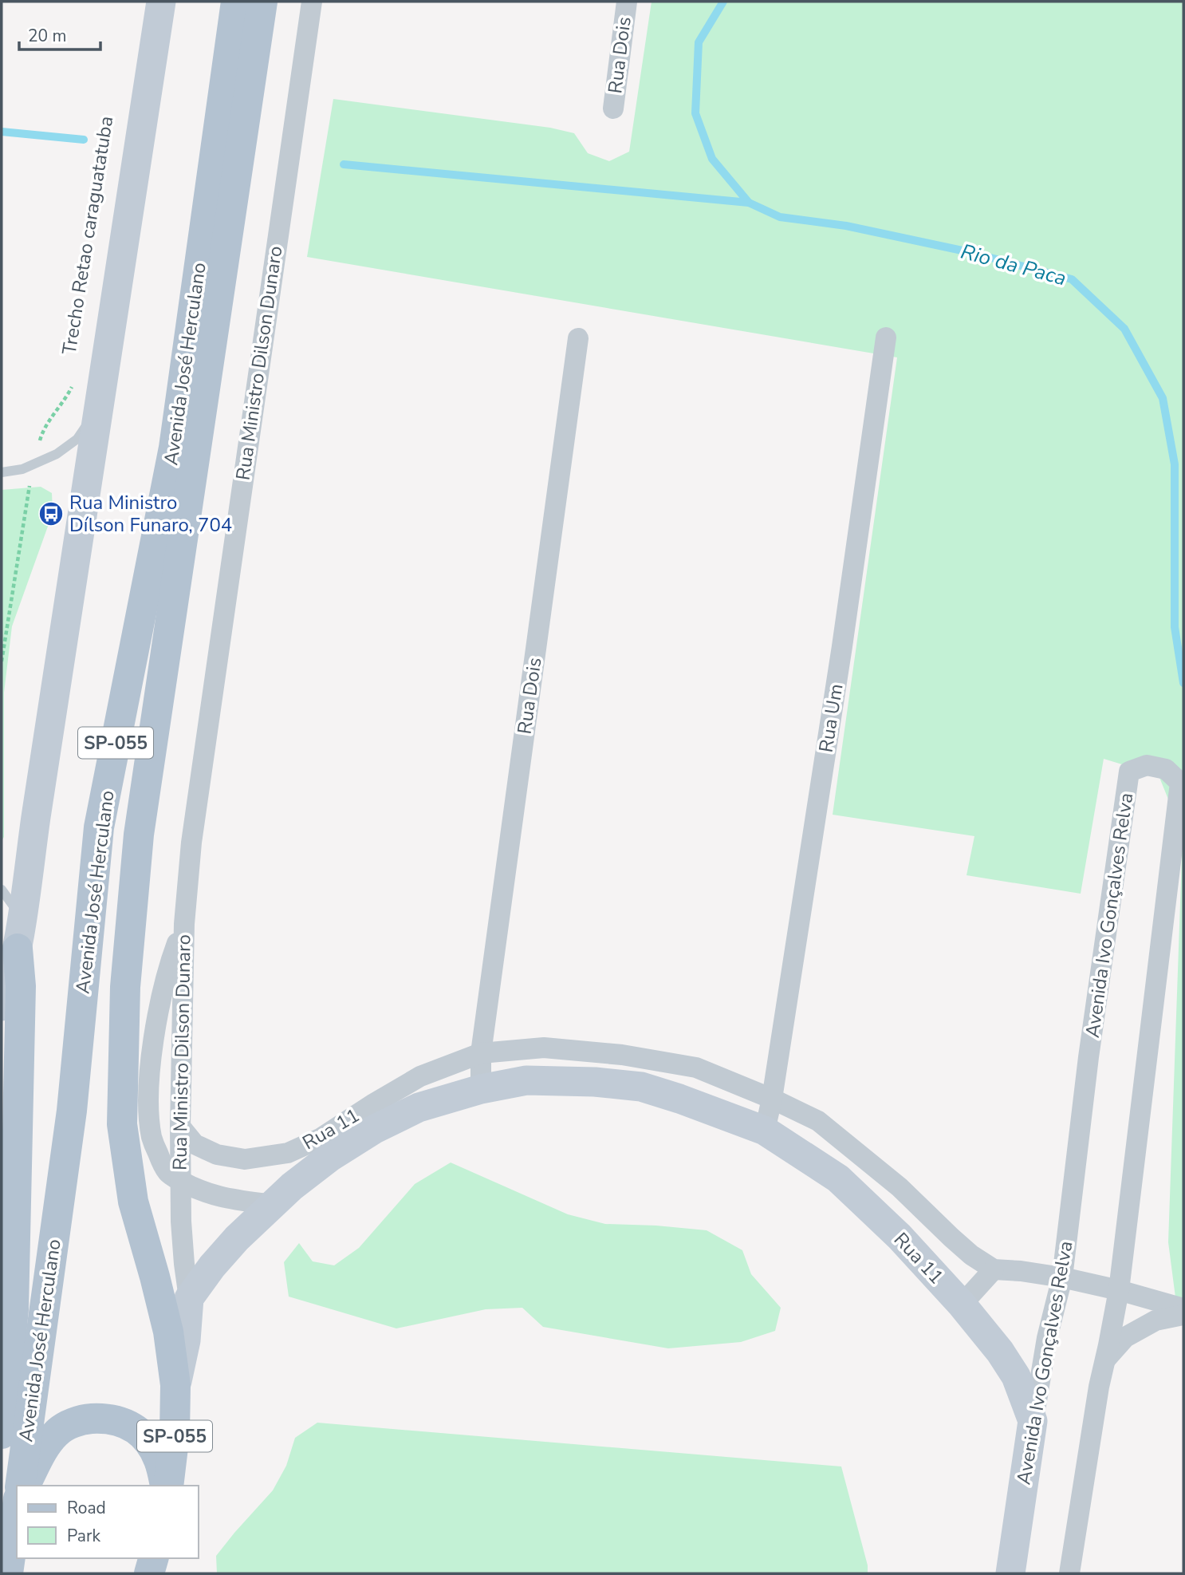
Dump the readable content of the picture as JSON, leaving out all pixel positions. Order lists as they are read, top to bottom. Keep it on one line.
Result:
{"streets":{"main road":["Rua Ministro Dilson Dunaro","Avenida José Herculano","SP-055","Avenida Ivo Gonçalves Relva","Rua 11"],"street":["Rua Dois","Rua Um"],"path":["Trecho Retao caraguatatuba"]},"crossings":[["Rua Dois","Rua 11"],["Rua Ministro Dilson Dunaro","Avenida José Herculano"],["Rua Ministro Dilson Dunaro","Rua 11"],["Rua Um","Rua 11"],["Avenida Ivo Gonçalves Relva","Rua 11"]],"water":["Rio da Paca"],"places":{"bus stop":["Rua Ministro Dílson Funaro, 704"]},"legend":["Road","Park"],"scale_bar":"20 m"}
